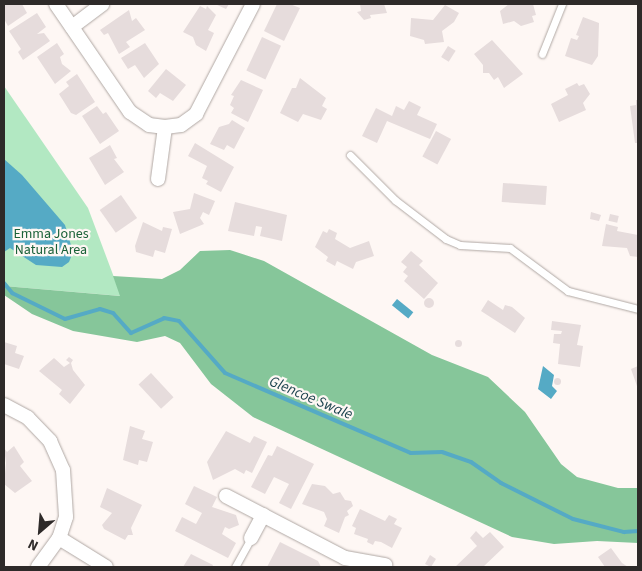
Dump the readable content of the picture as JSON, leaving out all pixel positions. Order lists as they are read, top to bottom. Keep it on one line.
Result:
{"water":["Glencoe Swale"],"parks":["Emma Jones Natural Area"],"north":"bottom left"}
